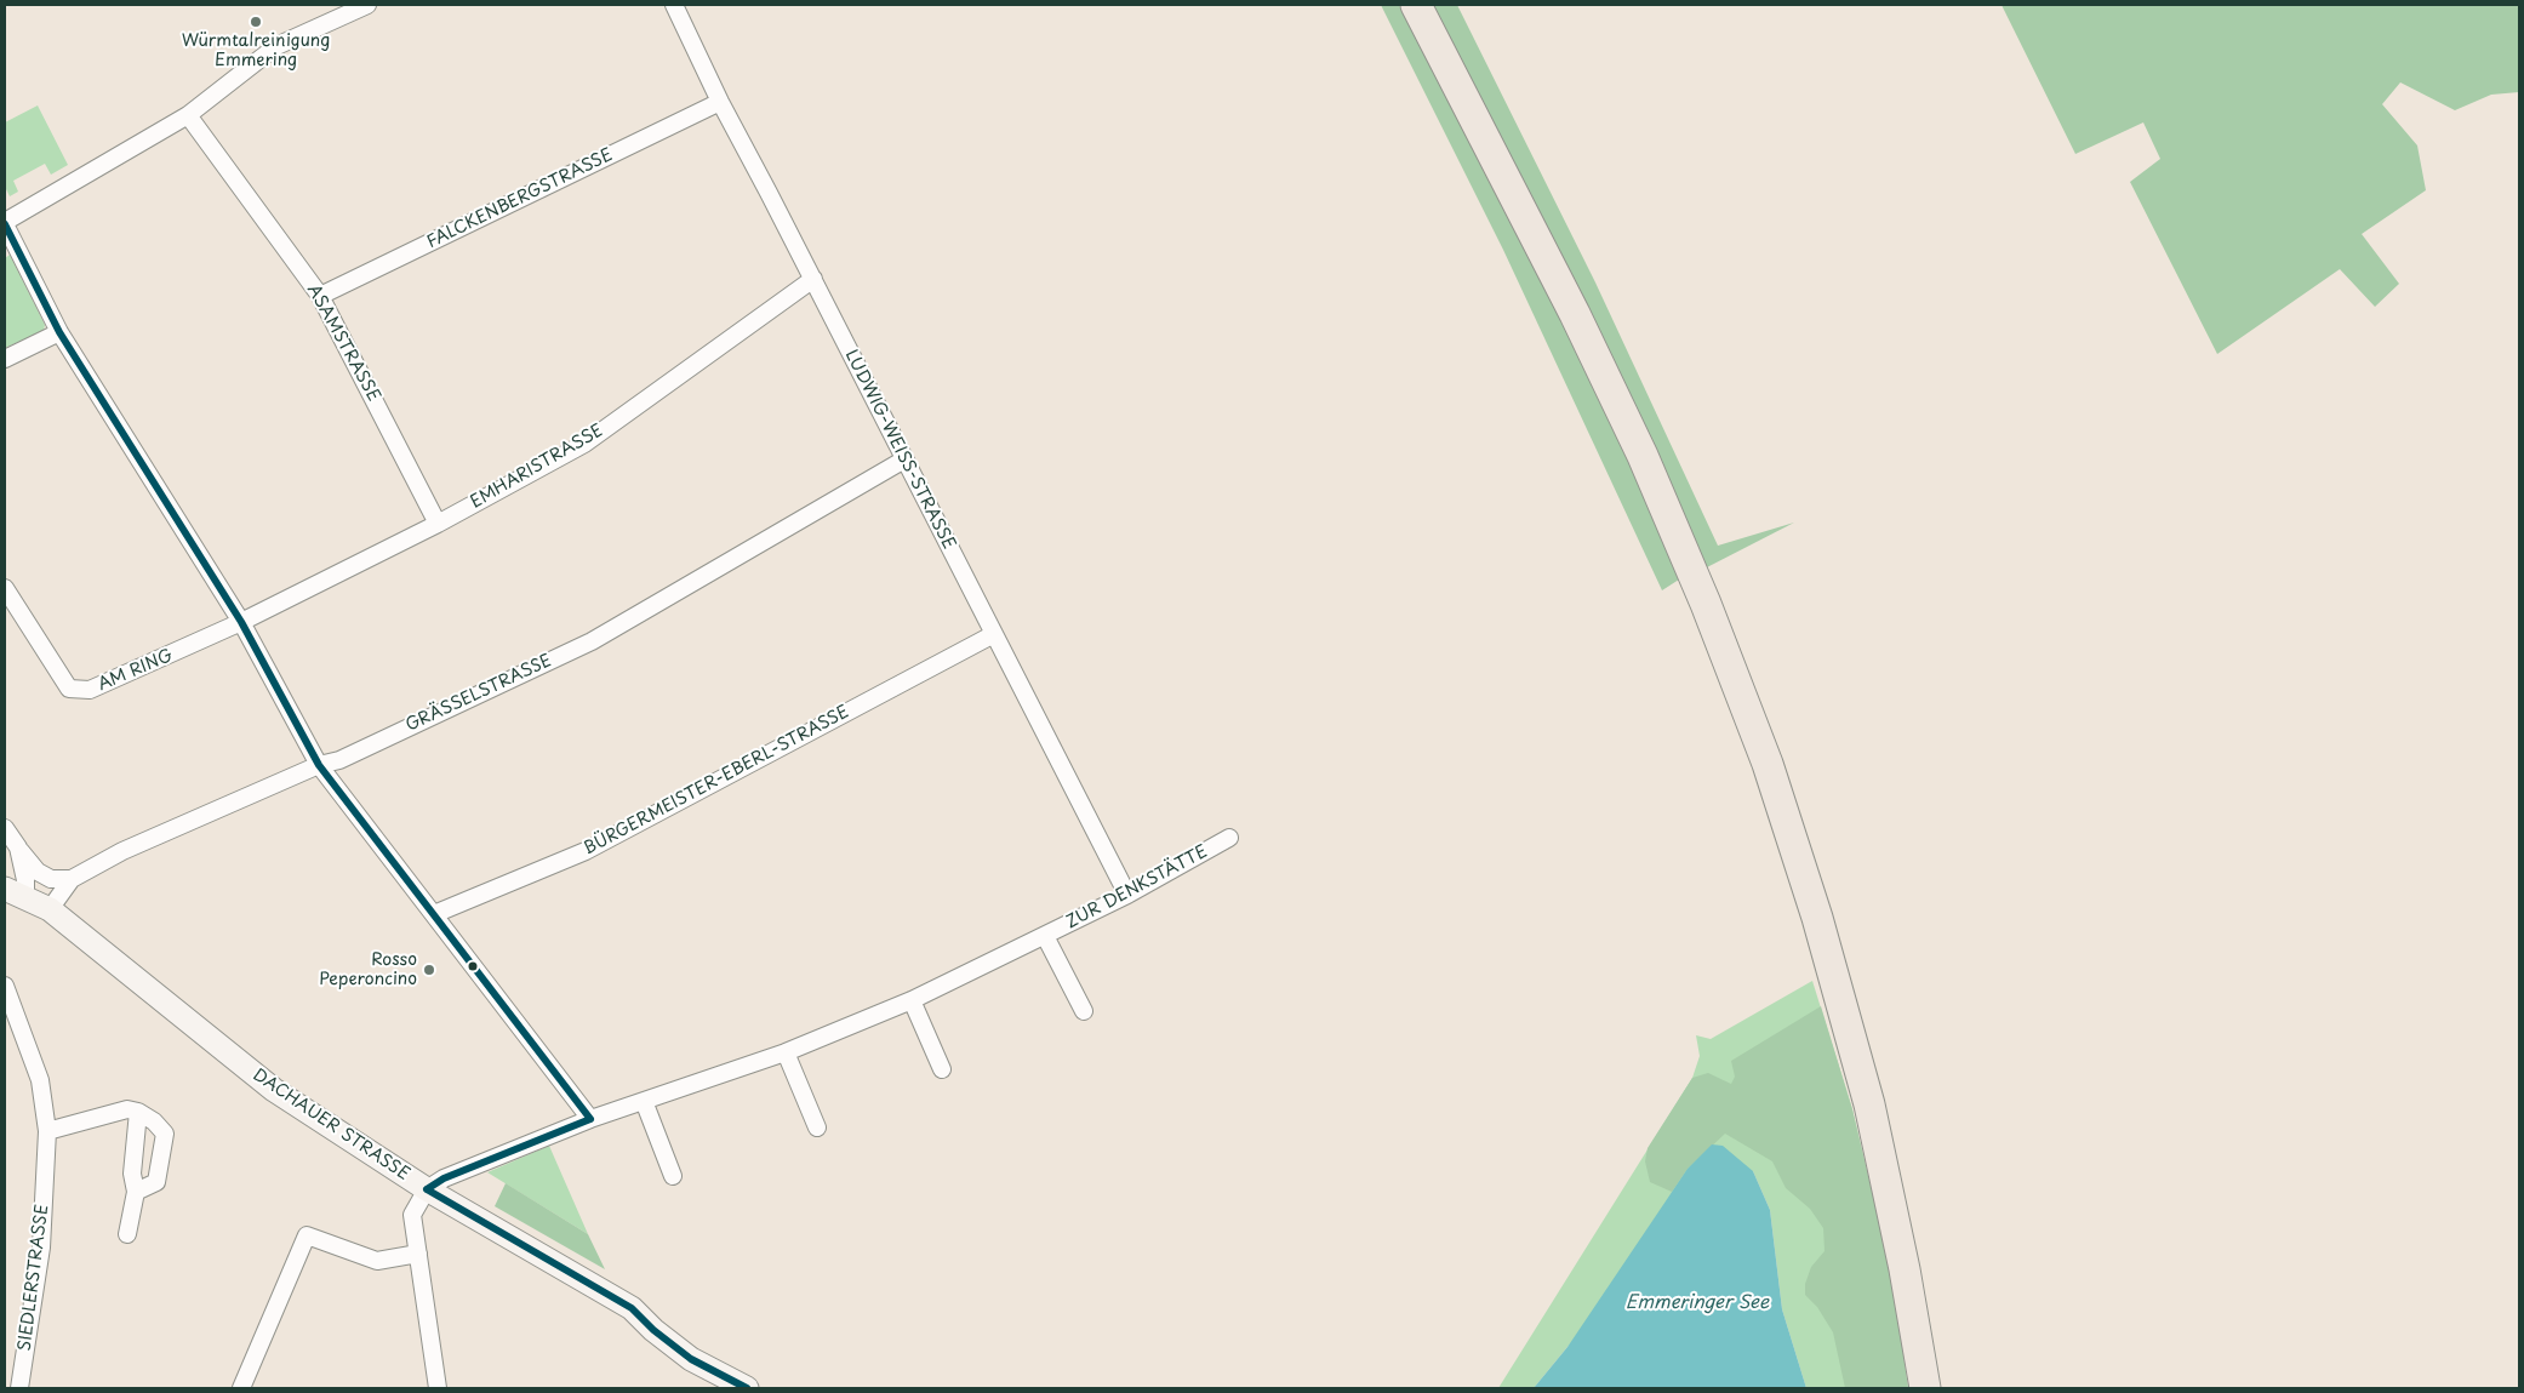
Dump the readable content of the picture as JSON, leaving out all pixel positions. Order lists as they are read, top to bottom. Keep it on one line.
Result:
{"streets":{"street":["FALCKENBERGSTRASSE","ASAMSTRASSE","LUDWIG-WEISS-STRASSE","EMHARISTRASSE","AM RING","GRÄSSELSTRASSE","BÜRGERMEISTER-EBERL-STRASSE","ZUR DENKSTÄTTE","DACHAUER STRASSE","SIEDLERSTRASSE"]},"crossings":[["FALCKENBERGSTRASSE","ASAMSTRASSE"],["FALCKENBERGSTRASSE","LUDWIG-WEISS-STRASSE"],["ASAMSTRASSE","EMHARISTRASSE"],["LUDWIG-WEISS-STRASSE","EMHARISTRASSE"],["LUDWIG-WEISS-STRASSE","GRÄSSELSTRASSE"],["LUDWIG-WEISS-STRASSE","BÜRGERMEISTER-EBERL-STRASSE"],["LUDWIG-WEISS-STRASSE","ZUR DENKSTÄTTE"],["EMHARISTRASSE","AM RING"],["GRÄSSELSTRASSE","DACHAUER STRASSE"],["ZUR DENKSTÄTTE","DACHAUER STRASSE"]],"water":["Emmeringer See"],"places":["Würmtalreinigung Emmering","Rosso Peperoncino"]}
